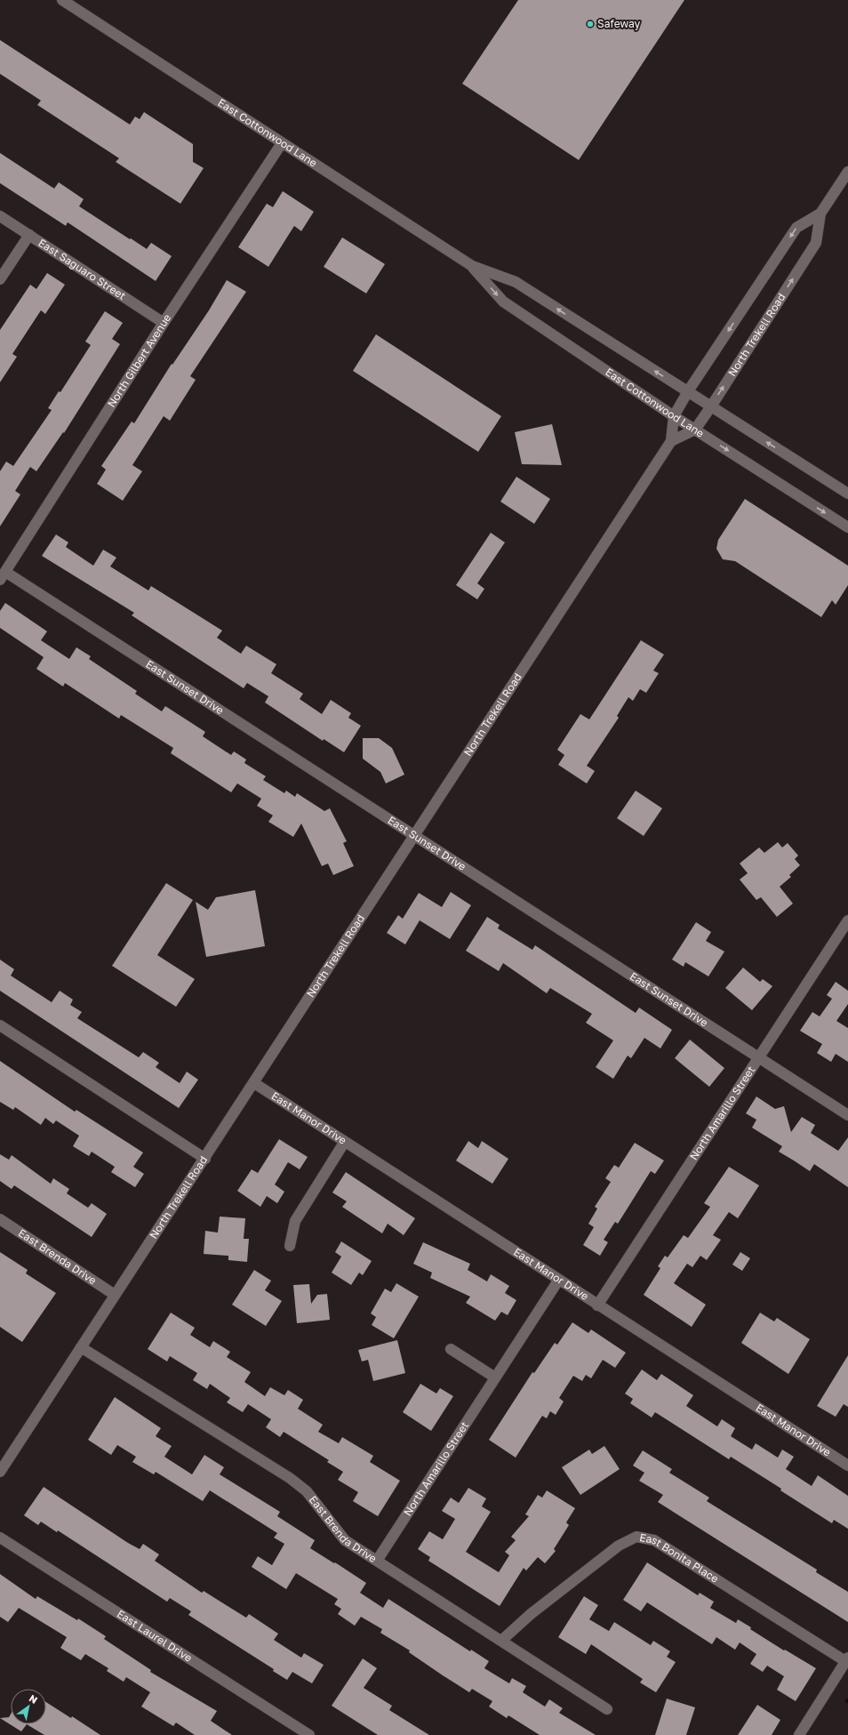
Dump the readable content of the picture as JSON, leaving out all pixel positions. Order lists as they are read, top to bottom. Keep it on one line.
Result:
{"streets":{"street":["East Cottonwood Lane","East Saguaro Street","North Trekell Road","North Gilbert Avenue","East Sunset Drive","North Amarillo Street","East Manor Drive","East Brenda Drive","East Bonita Place","East Laurel Drive"]},"crossings":[["East Cottonwood Lane","North Trekell Road"],["East Cottonwood Lane","North Gilbert Avenue"],["East Saguaro Street","North Gilbert Avenue"],["North Trekell Road","East Sunset Drive"],["North Trekell Road","East Manor Drive"],["North Trekell Road","East Brenda Drive"],["North Gilbert Avenue","East Sunset Drive"],["East Sunset Drive","North Amarillo Street"],["North Amarillo Street","East Manor Drive"],["North Amarillo Street","East Brenda Drive"],["East Brenda Drive","East Bonita Place"]],"places":["Safeway"],"north":"top right"}
